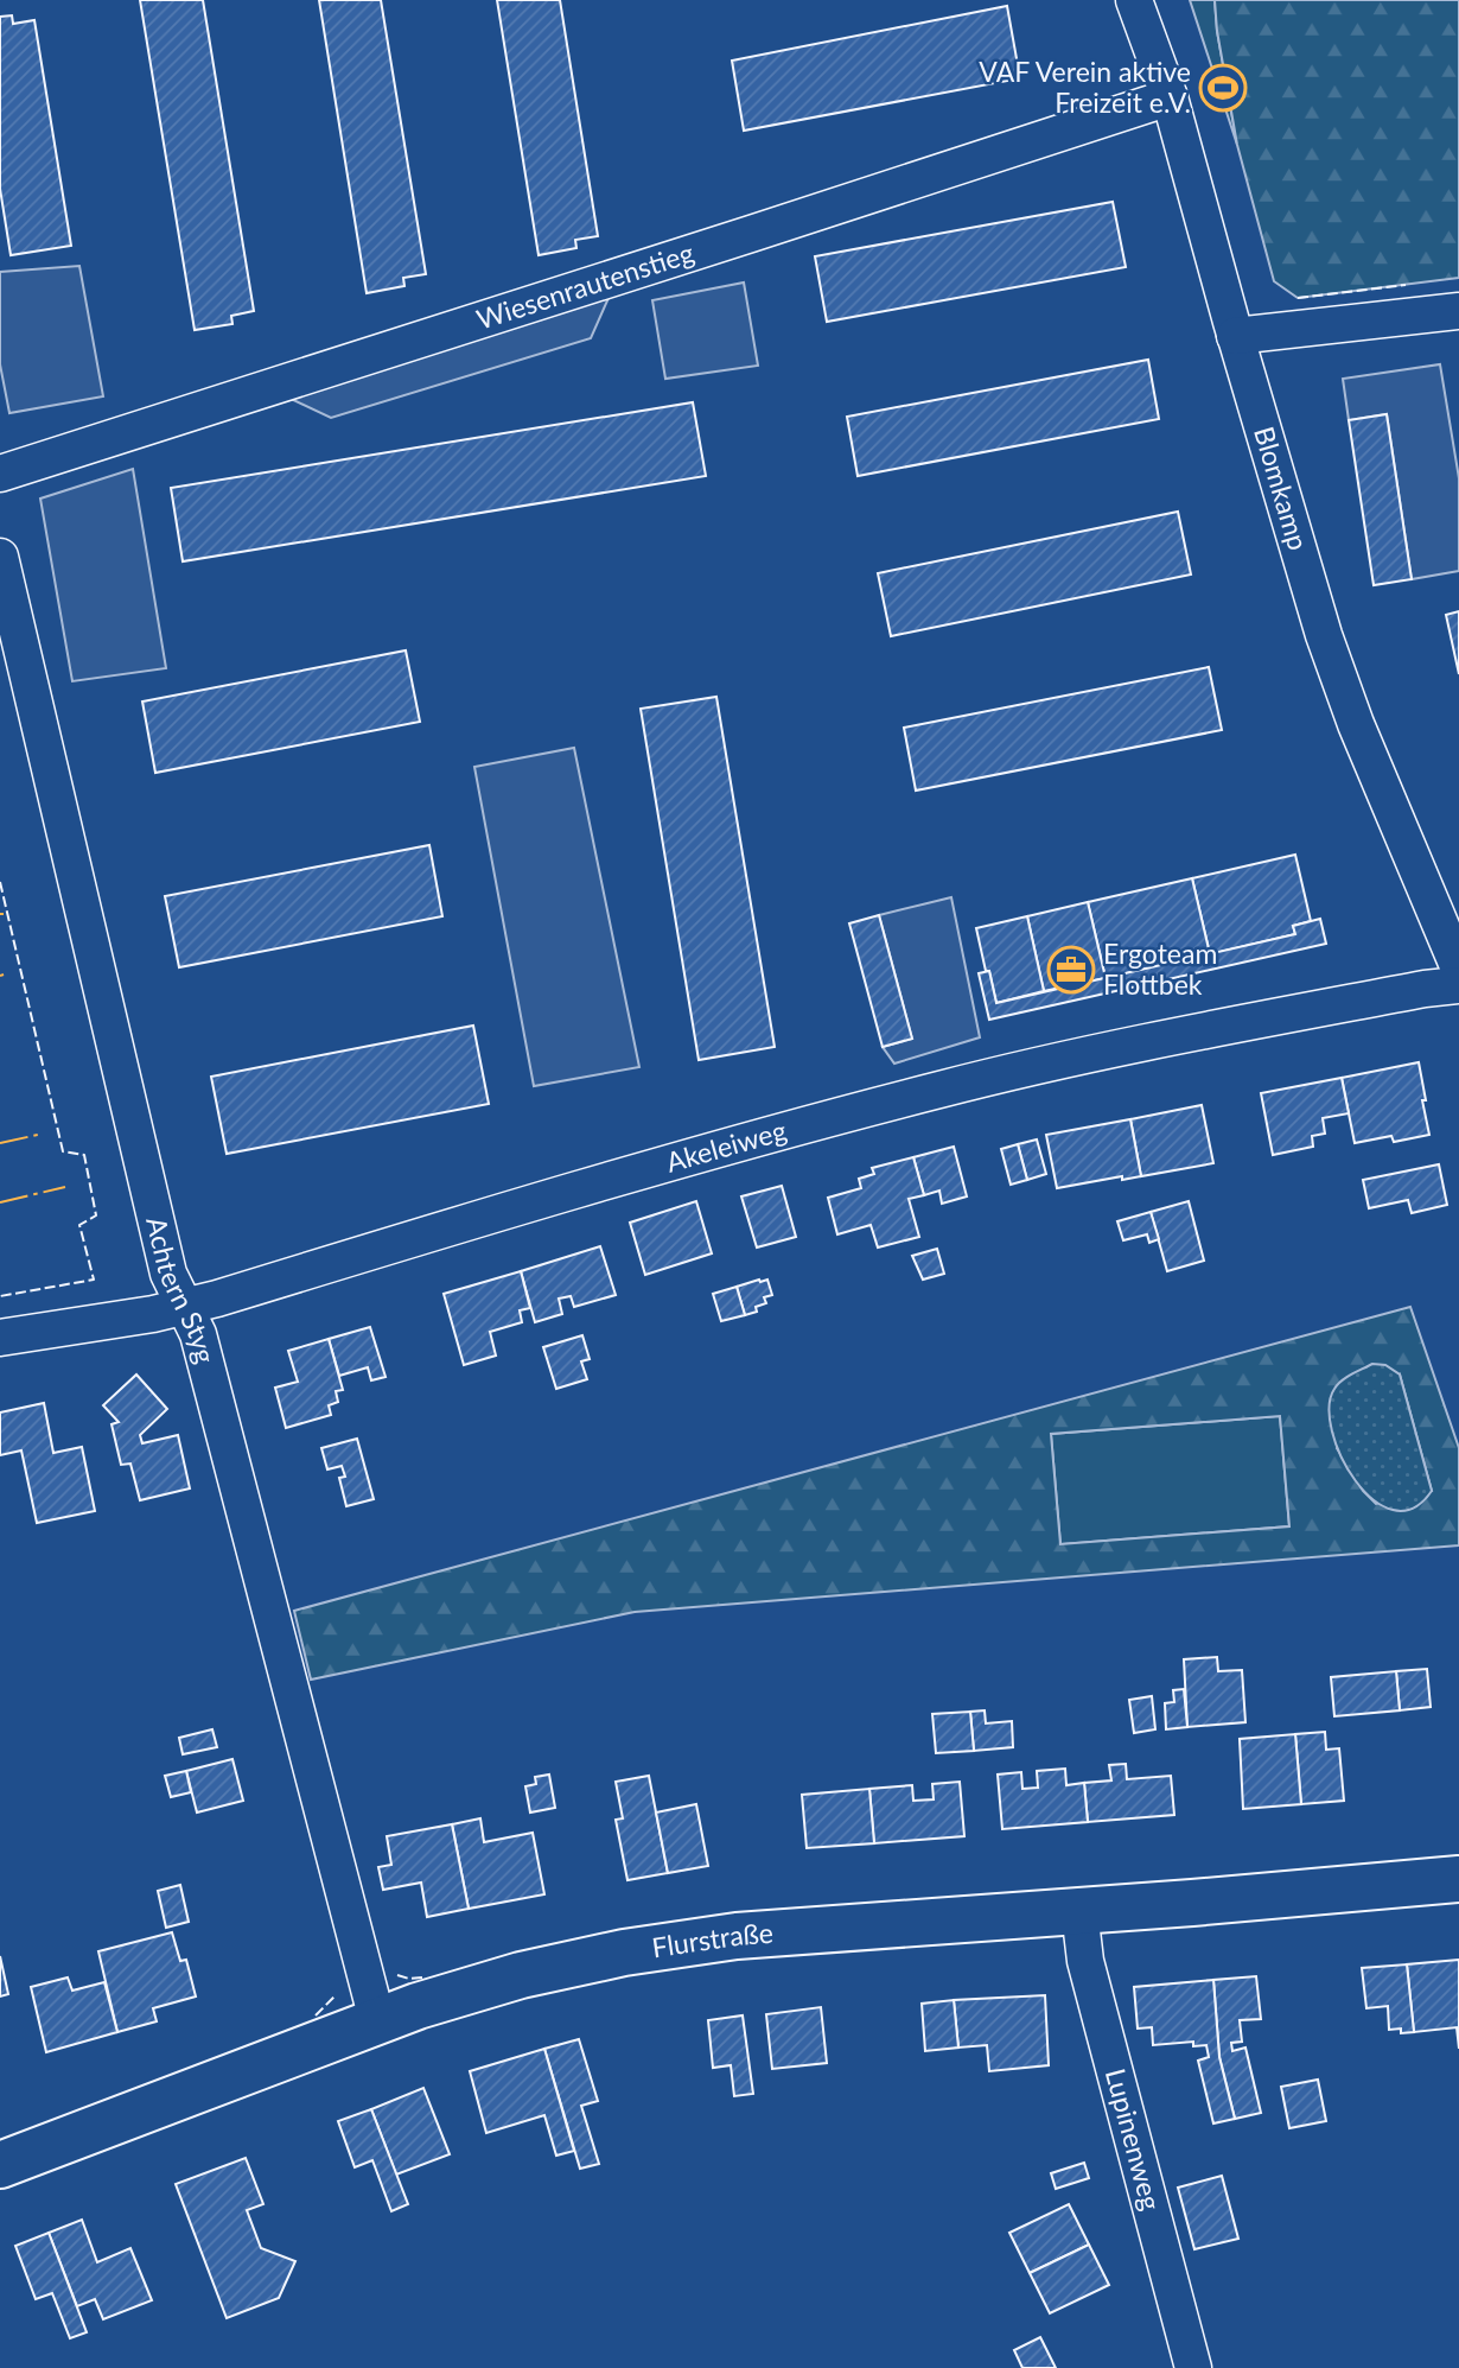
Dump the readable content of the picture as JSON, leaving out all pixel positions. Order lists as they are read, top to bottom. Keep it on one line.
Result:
{"streets":{"street":["Wiesenrautenstieg","Blomkamp","Akeleiweg","Achtern Styg","Flurstraße","Lupinenweg"]},"crossings":[["Wiesenrautenstieg","Blomkamp"],["Akeleiweg","Achtern Styg"],["Achtern Styg","Flurstraße"],["Flurstraße","Lupinenweg"]],"places":{"sports":["VAF Verein aktive Freizeit e.V."],"office":["Ergoteam Flottbek"]}}
